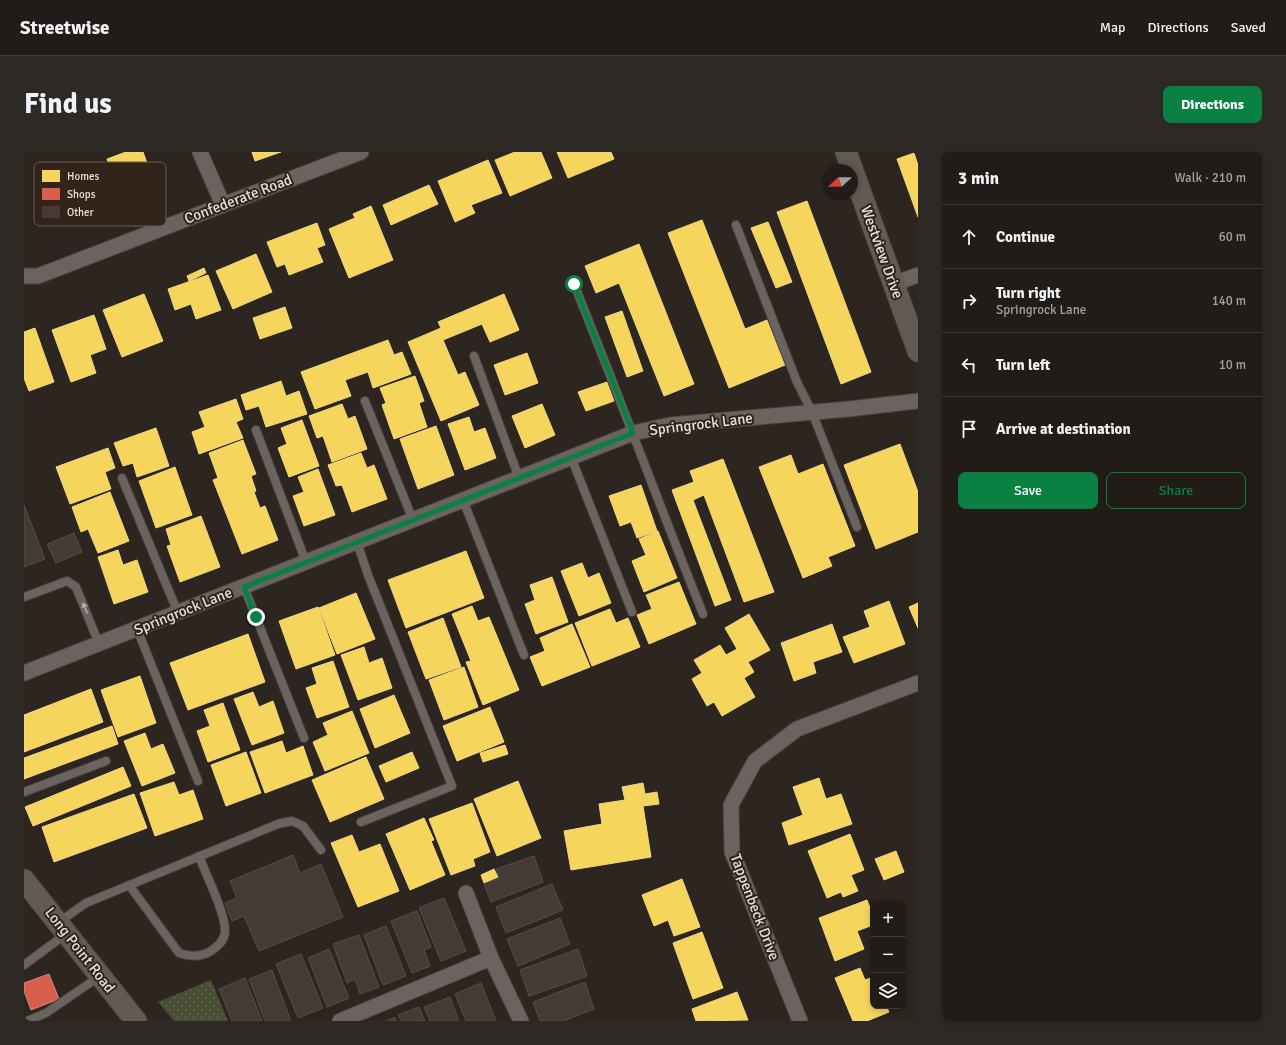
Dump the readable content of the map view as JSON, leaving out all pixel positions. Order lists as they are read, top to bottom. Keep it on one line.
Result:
{"streets":{"main road":["Westview Drive","Long Point Road"],"street":["Confederate Road","Springrock Lane","Tappenbeck Drive"]},"legend":["Homes","Shops","Other"],"north":"left","page":{"header":"Streetwise","nav":["Map","Directions","Saved"],"buttons":["Directions",["Save","Share"]],"title":"Find us","heading":["3 min","Walk · 210 m"],"list":[["Continue","60 m"],["Turn right","Springrock Lane","140 m"],["Turn left","10 m"],"Arrive at destination"],"map_buttons":["+","−"]}}
